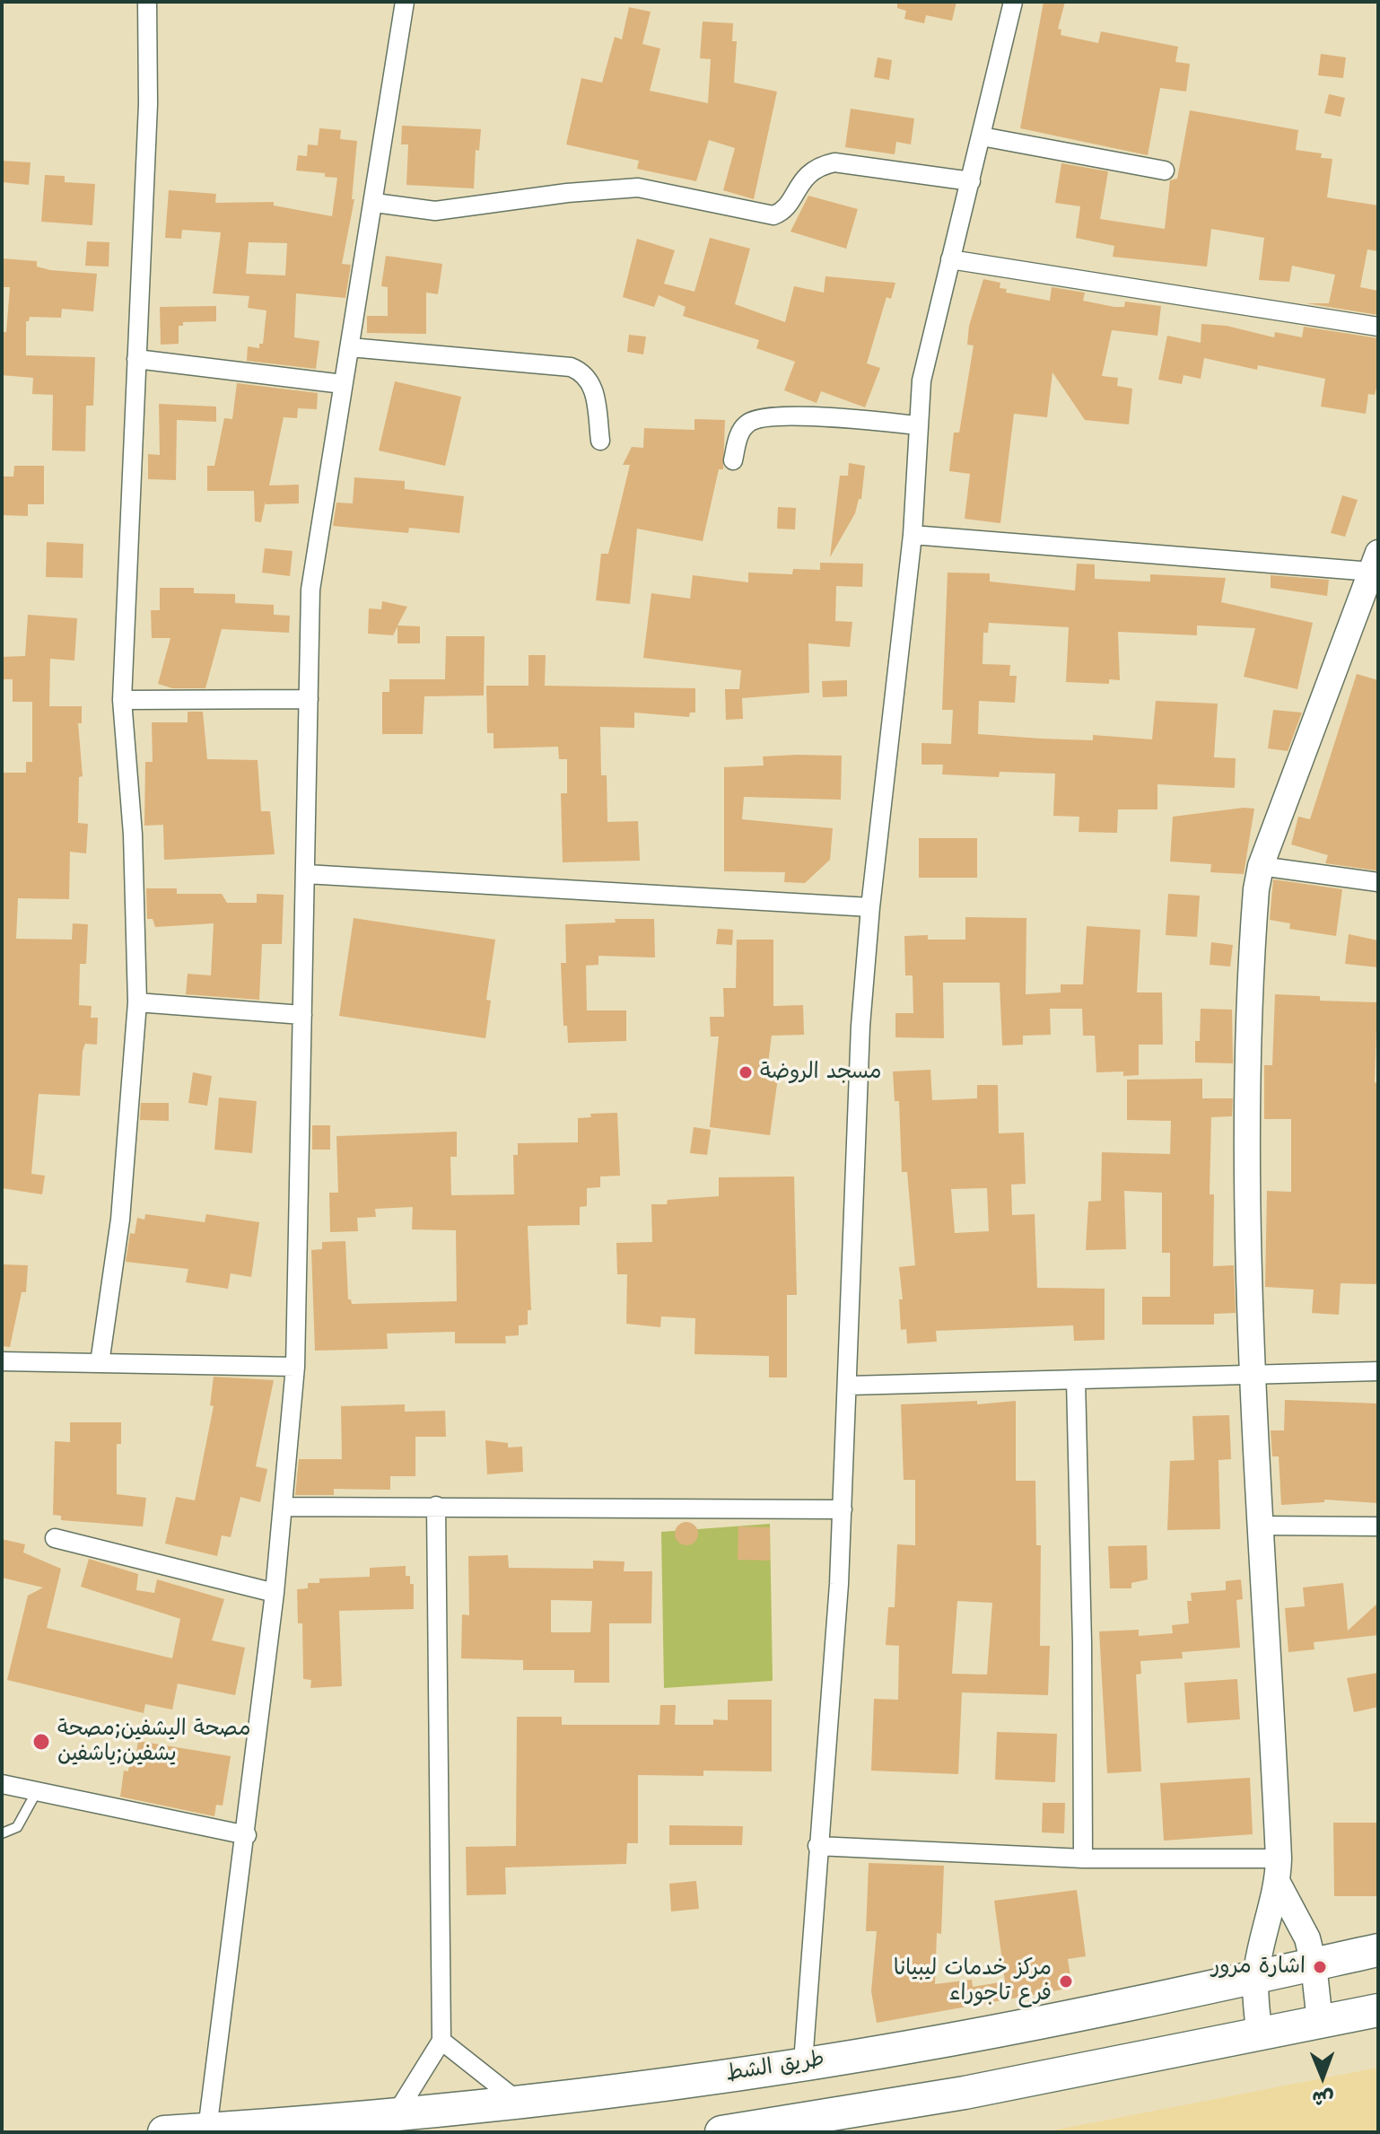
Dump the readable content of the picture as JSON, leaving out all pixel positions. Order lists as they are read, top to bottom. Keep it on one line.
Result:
{"streets":{"highway":["طريق الشط"]},"places":["مسجد الروضة","مصحة اليشفين;مصحة يشفين;ياشفين","اشارة مرور","مركز خدمات ليبيانا فرع تاجوراء"],"north":"bottom"}
